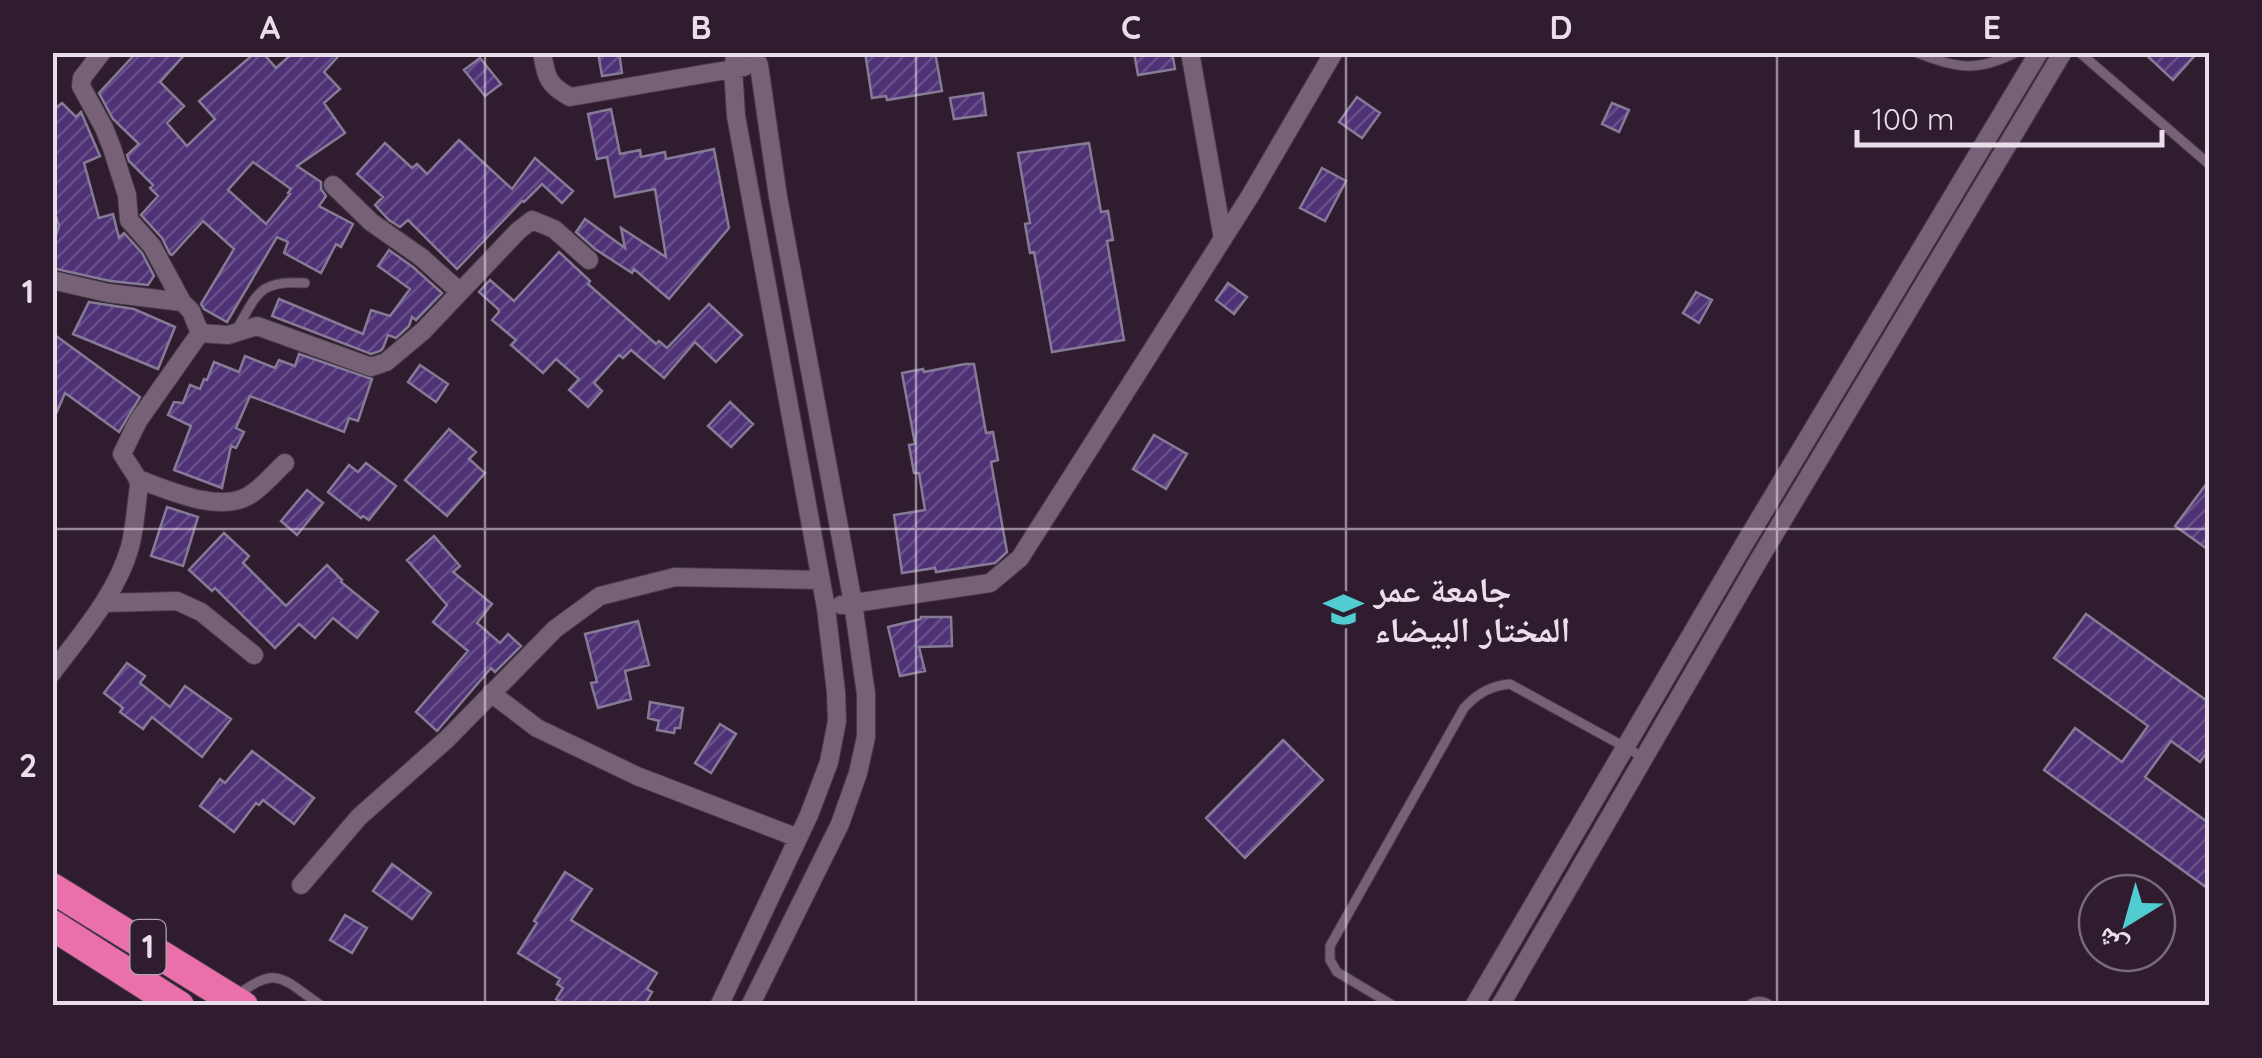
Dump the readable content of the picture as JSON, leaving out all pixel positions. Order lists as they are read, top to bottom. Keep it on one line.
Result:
{"streets":{"highway":["1"]},"places":{"school or university":["جامعة عمر المختار البيضاء"]},"scale_bar":"100 m","north":"bottom left","grid":{"columns":["A","B","C","D","E"],"rows":["1","2"]}}
